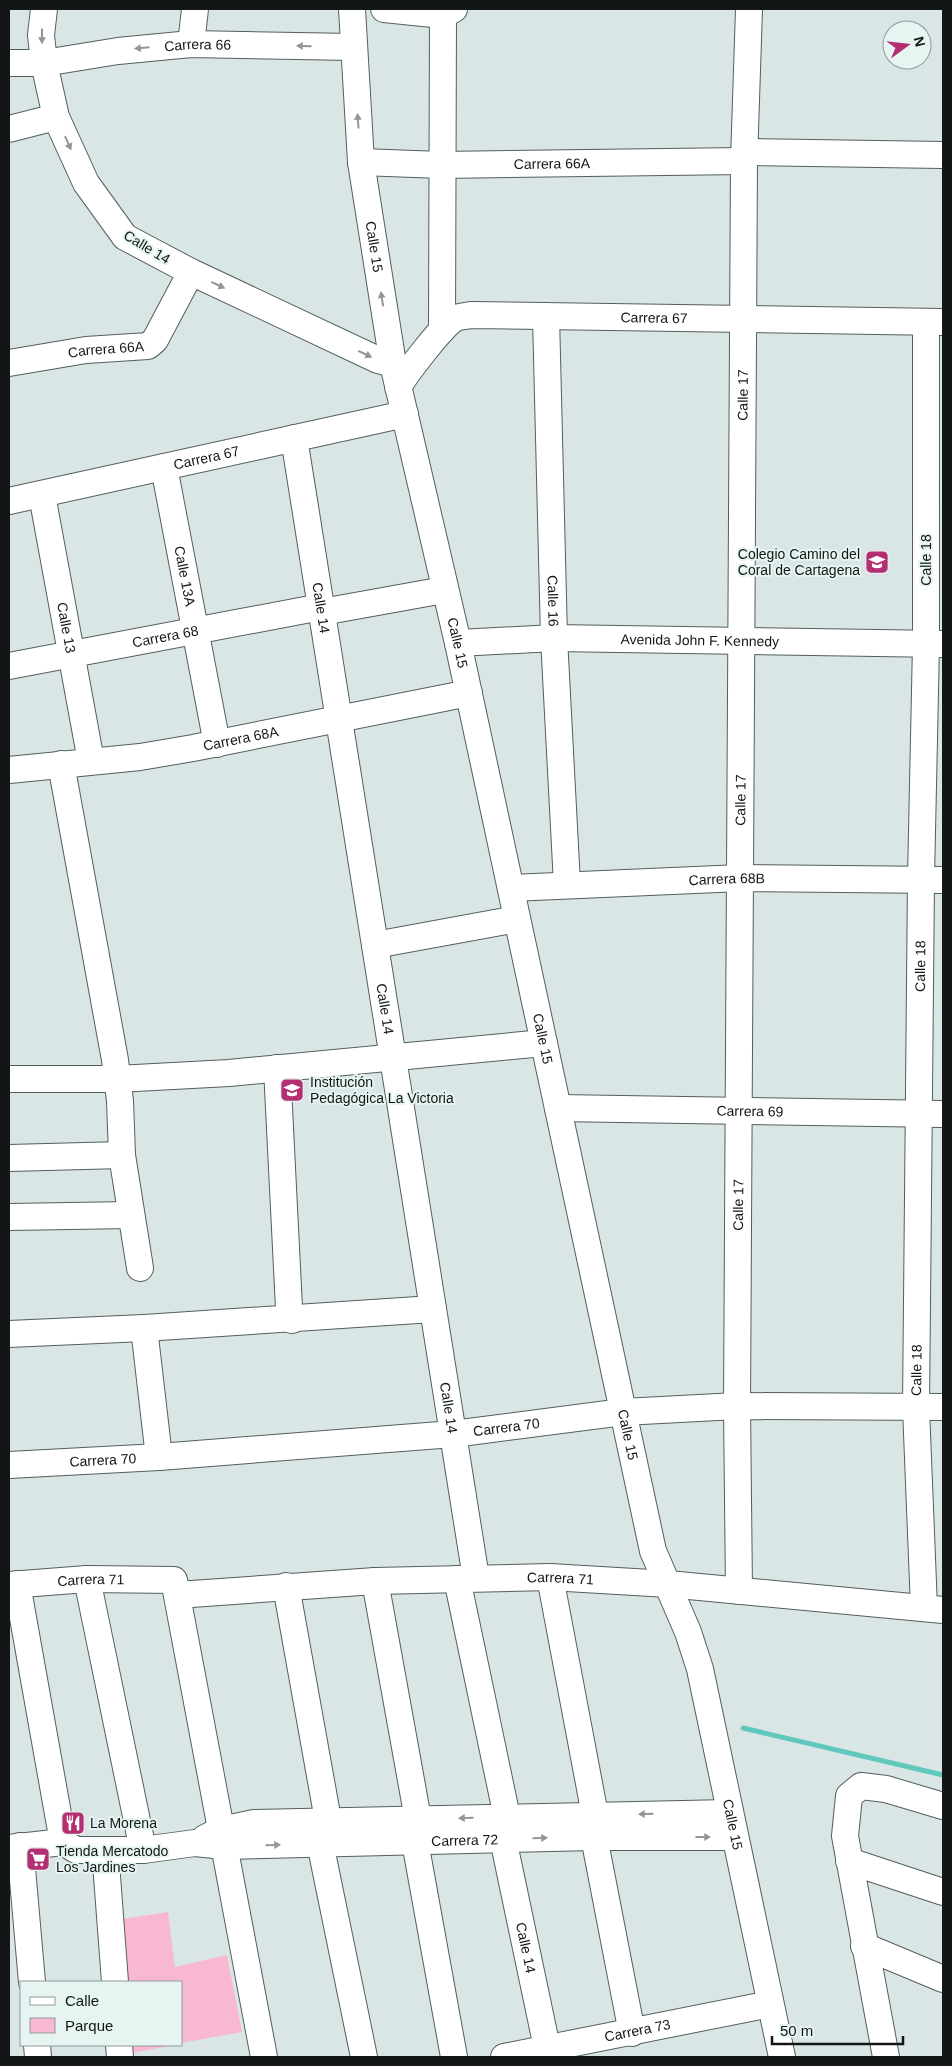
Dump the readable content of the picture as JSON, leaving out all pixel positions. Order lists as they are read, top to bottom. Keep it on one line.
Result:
{"streets":{"street":["Carrera 66","Carrera 66A","Calle 15","Calle 14","Carrera 67","Calle 17","Calle 18","Calle 13A","Calle 16","Calle 13","Carrera 68","Avenida John F. Kennedy","Carrera 68A","Carrera 68B","Carrera 69","Carrera 70","Carrera 71","Carrera 72","Carrera 73"]},"crossings":[["Carrera 66","Calle 15"],["Carrera 66","Calle 14"],["Carrera 66A","Calle 15"],["Carrera 66A","Calle 14"],["Carrera 66A","Calle 17"],["Calle 15","Calle 14"],["Calle 15","Carrera 67"],["Calle 15","Carrera 68"],["Calle 15","Avenida John F. Kennedy"],["Calle 15","Carrera 68A"],["Calle 15","Carrera 68B"],["Calle 15","Carrera 69"],["Calle 15","Carrera 70"],["Calle 15","Carrera 71"],["Calle 15","Carrera 72"],["Calle 15","Carrera 73"],["Calle 14","Carrera 67"],["Calle 14","Carrera 68"],["Calle 14","Carrera 68A"],["Calle 14","Carrera 70"],["Calle 14","Carrera 71"],["Calle 14","Carrera 72"],["Calle 14","Carrera 73"],["Carrera 67","Calle 17"],["Carrera 67","Calle 18"],["Carrera 67","Calle 13A"],["Carrera 67","Calle 16"],["Carrera 67","Calle 13"],["Calle 17","Avenida John F. Kennedy"],["Calle 17","Carrera 68B"],["Calle 17","Carrera 69"],["Calle 17","Carrera 70"],["Calle 17","Carrera 71"],["Calle 18","Avenida John F. Kennedy"],["Calle 18","Carrera 68B"],["Calle 18","Carrera 69"],["Calle 18","Carrera 70"],["Calle 18","Carrera 71"],["Calle 13A","Carrera 68"],["Calle 13A","Carrera 68A"],["Calle 16","Avenida John F. Kennedy"],["Calle 16","Carrera 68B"],["Calle 13","Carrera 68"],["Calle 13","Carrera 68A"]],"one_way":["Carrera 66"],"places":{"school or university":["Colegio Camino del Coral de Cartagena","Institución Pedagógica La Victoria"],"restaurant":["La Morena"],"supermarket":["Tienda Mercatodo Los Jardines"]},"legend":["Calle","Parque"],"scale_bar":"50 m","north":"right"}
